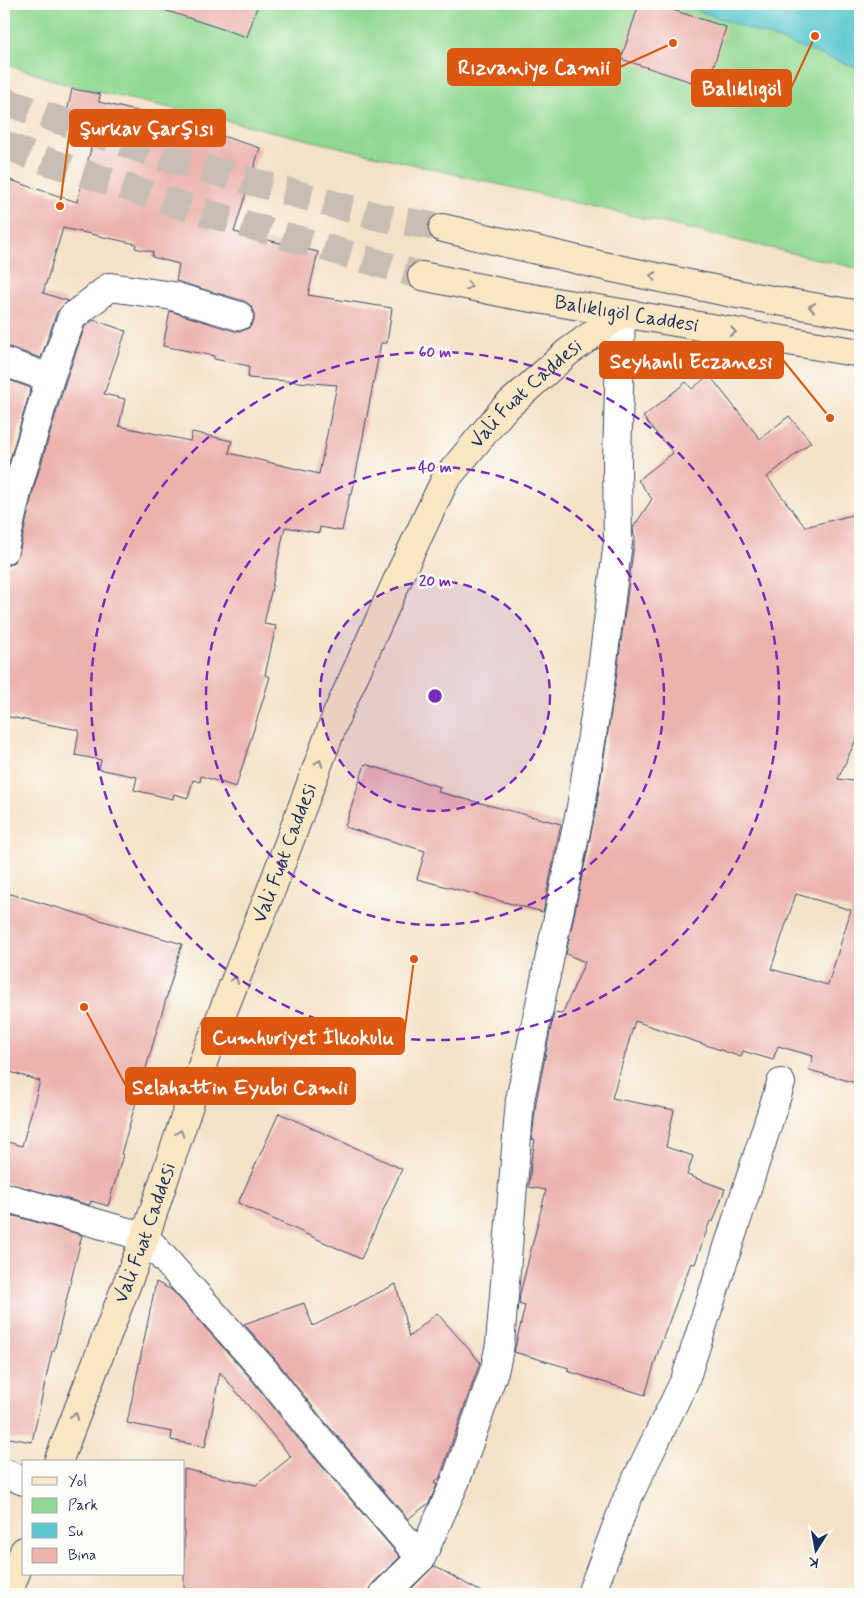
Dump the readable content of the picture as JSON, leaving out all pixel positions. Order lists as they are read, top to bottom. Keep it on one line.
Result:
{"streets":{"main road":["Balıklıgöl Caddesi","Vali Fuat Caddesi"]},"crossings":[["Balıklıgöl Caddesi","Vali Fuat Caddesi"]],"one_way":["Vali Fuat Caddesi"],"places":["Balıklıgöl","Rızvaniye Camii","Şurkav Çarşısı","Seyhanlı Eczanesi","Cumhuriyet İlkokulu","Selahattin Eyubi Camii"],"legend":["Yol","Park","Su","Bina"],"north":"bottom","rings":["60 m","40 m","20 m"]}
